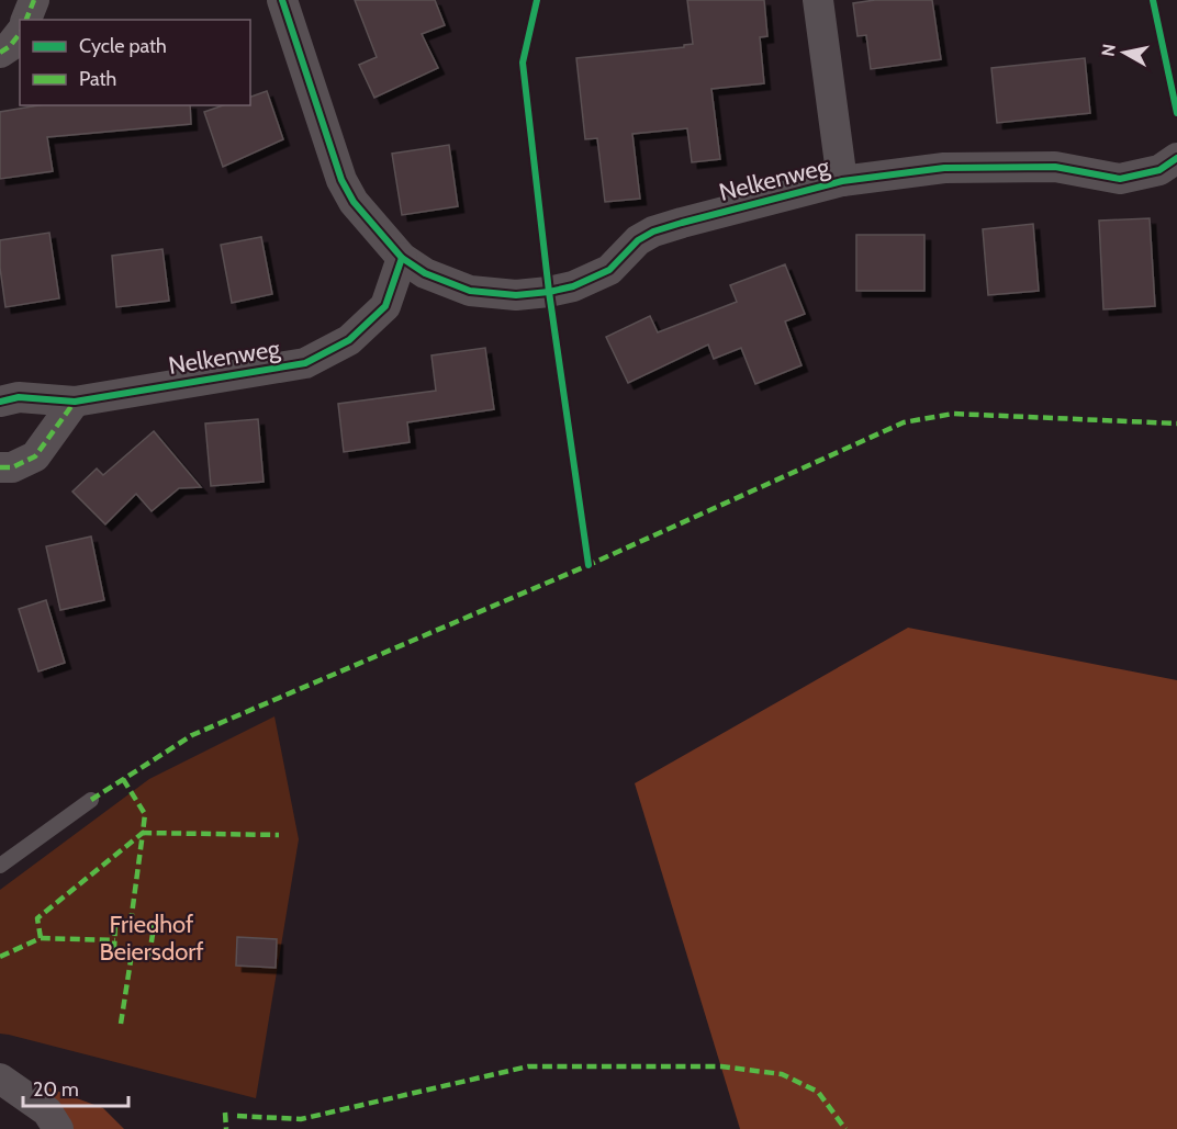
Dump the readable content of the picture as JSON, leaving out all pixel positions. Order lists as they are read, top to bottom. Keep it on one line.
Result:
{"streets":{"street":["Nelkenweg"]},"parks":["Friedhof Beiersdorf"],"legend":["Cycle path","Path"],"scale_bar":"20 m","north":"left"}
